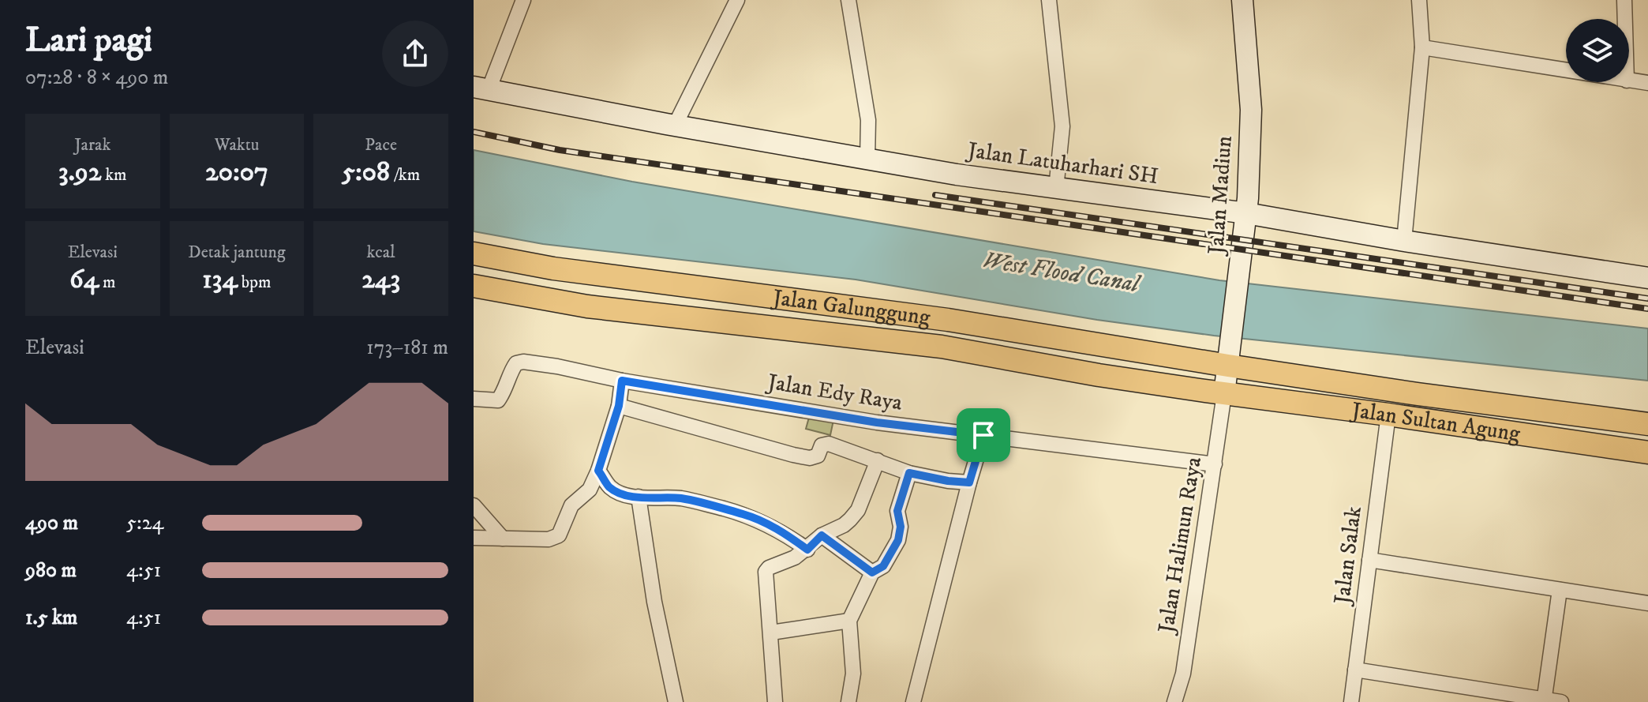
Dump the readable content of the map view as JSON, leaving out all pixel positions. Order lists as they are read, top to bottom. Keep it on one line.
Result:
{"streets":{"main road":["Jalan Galunggung","Jalan Sultan Agung"],"street":["Jalan Latuharhari SH","Jalan Madiun","Jalan Edy Raya","Jalan Halimun Raya","Jalan Salak"]},"crossings":[["Jalan Latuharhari SH","Jalan Madiun"],["Jalan Madiun","Jalan Galunggung"],["Jalan Madiun","Jalan Sultan Agung"],["Jalan Madiun","Jalan Halimun Raya"],["Jalan Galunggung","Jalan Sultan Agung"],["Jalan Galunggung","Jalan Halimun Raya"],["Jalan Edy Raya","Jalan Halimun Raya"],["Jalan Sultan Agung","Jalan Halimun Raya"],["Jalan Sultan Agung","Jalan Salak"]],"water":["West Flood Canal"],"page":{"heading":["Lari pagi","07:28 · 8 × 490 m"],"stats":[["Jarak","3.92 km"],["Waktu","20:07"],["Pace","5:08 /km"],["Elevasi","64 m"],["Detak jantung","134 bpm"],["kcal","243"]],"chart":["Elevasi","173–181 m"],"list":[{"name":"490 m","note":"5:24"},{"name":"980 m","note":"4:51"},{"name":"1.5 km","note":"4:51"}]}}
